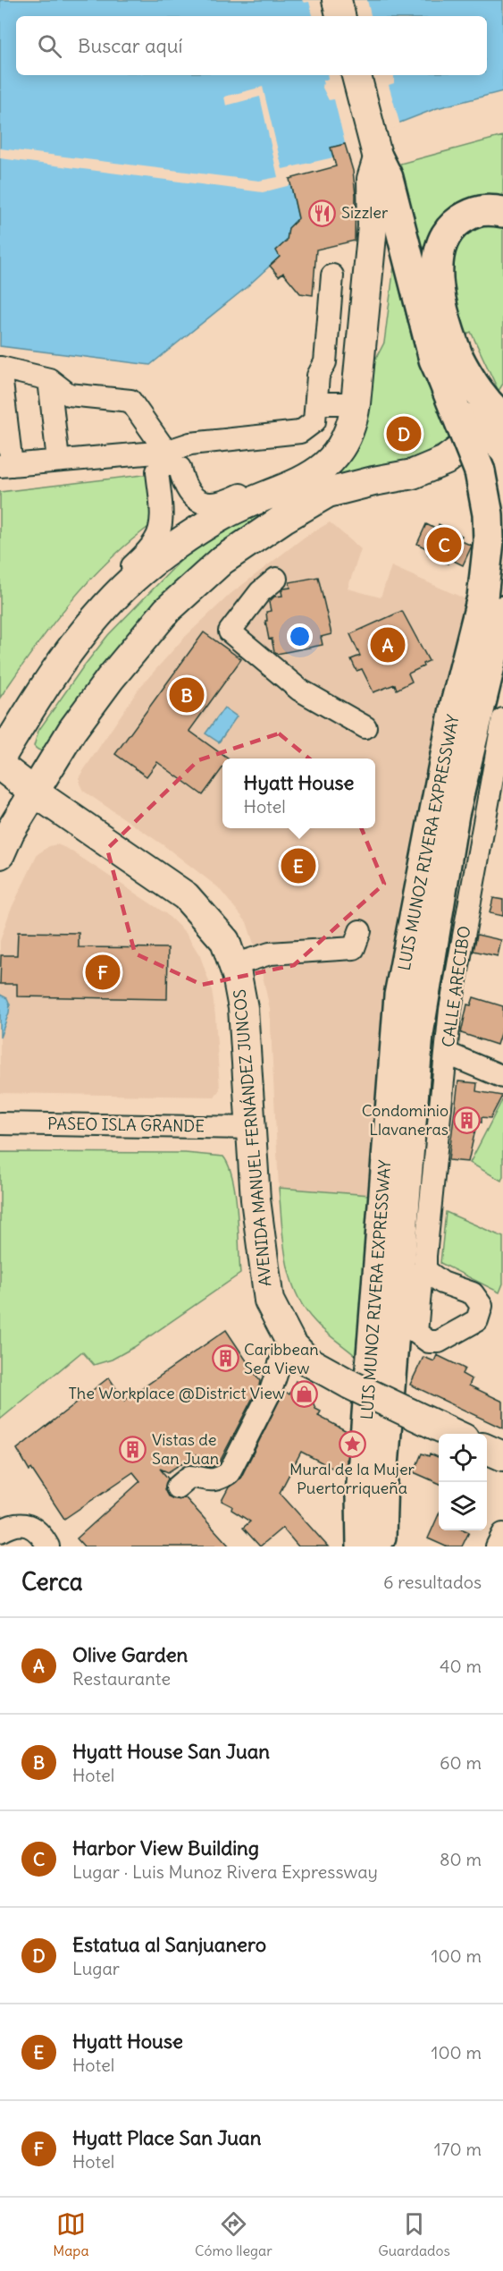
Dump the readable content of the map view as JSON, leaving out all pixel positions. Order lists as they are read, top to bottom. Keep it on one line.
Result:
{"streets":{"highway":["LUIS MUNOZ RIVERA EXPRESSWAY"],"main road":["AVENIDA MANUEL FERNÁNDEZ JUNCOS"],"street":["CALLE ARECIBO","PASEO ISLA GRANDE"]},"crossings":[["PASEO ISLA GRANDE","AVENIDA MANUEL FERNÁNDEZ JUNCOS"]],"places":{"restaurant":["Sizzler"],"building":["Condominio Llavaneras","Caribbean Sea View","Vistas de San Juan"],"shop":["The Workplace @District View"],"place":["Mural de la Mujer Puertorriqueña"]},"page":{"search":"Buscar aquí","pins":["D","C","A","B","E","F"],"popup":["Hyatt House","Hotel"],"heading":["Cerca","6 resultados"],"list":[{"mark":"A","name":"Olive Garden","note":"Restaurante","value":"40 m"},{"mark":"B","name":"Hyatt House San Juan","note":"Hotel","value":"60 m"},{"mark":"C","name":"Harbor View Building","note":"Lugar · Luis Munoz Rivera Expressway","value":"80 m"},{"mark":"D","name":"Estatua al Sanjuanero","note":"Lugar","value":"100 m"},{"mark":"E","name":"Hyatt House","note":"Hotel","value":"100 m"},{"mark":"F","name":"Hyatt Place San Juan","note":"Hotel","value":"170 m"}],"nav":["Mapa","Cómo llegar","Guardados"]}}
